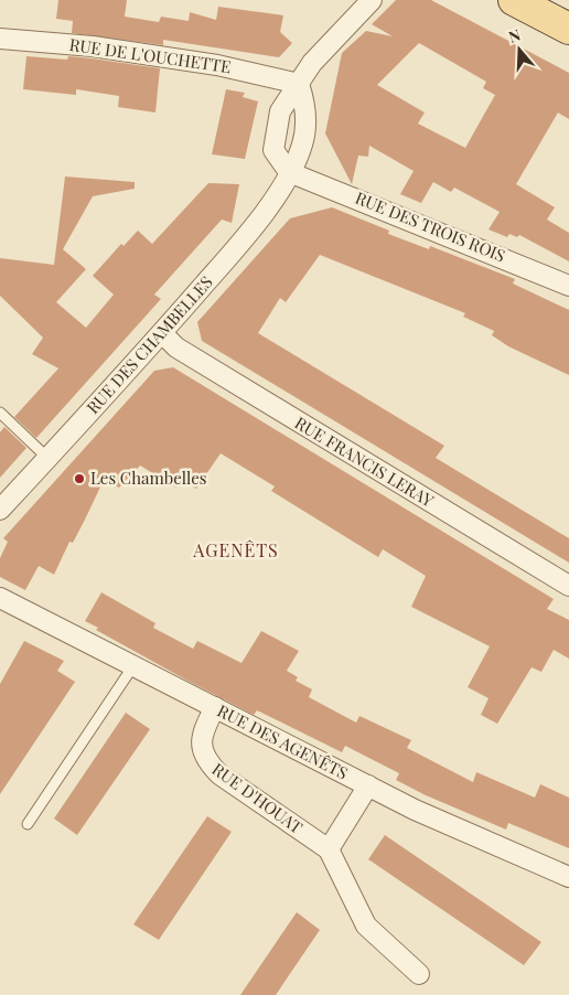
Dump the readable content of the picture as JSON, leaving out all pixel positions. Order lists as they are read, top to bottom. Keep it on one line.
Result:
{"streets":{"street":["RUE DE L'OUCHETTE","RUE DES TROIS ROIS","RUE DES CHAMBELLES","RUE FRANCIS LERAY","RUE DES AGENÊTS","RUE D'HOUAT"]},"crossings":[["RUE DE L'OUCHETTE","RUE DES CHAMBELLES"],["RUE DES TROIS ROIS","RUE DES CHAMBELLES"],["RUE DES CHAMBELLES","RUE FRANCIS LERAY"],["RUE DES AGENÊTS","RUE D'HOUAT"]],"districts":["AGENÊTS"],"places":["Les Chambelles"],"north":"top"}
